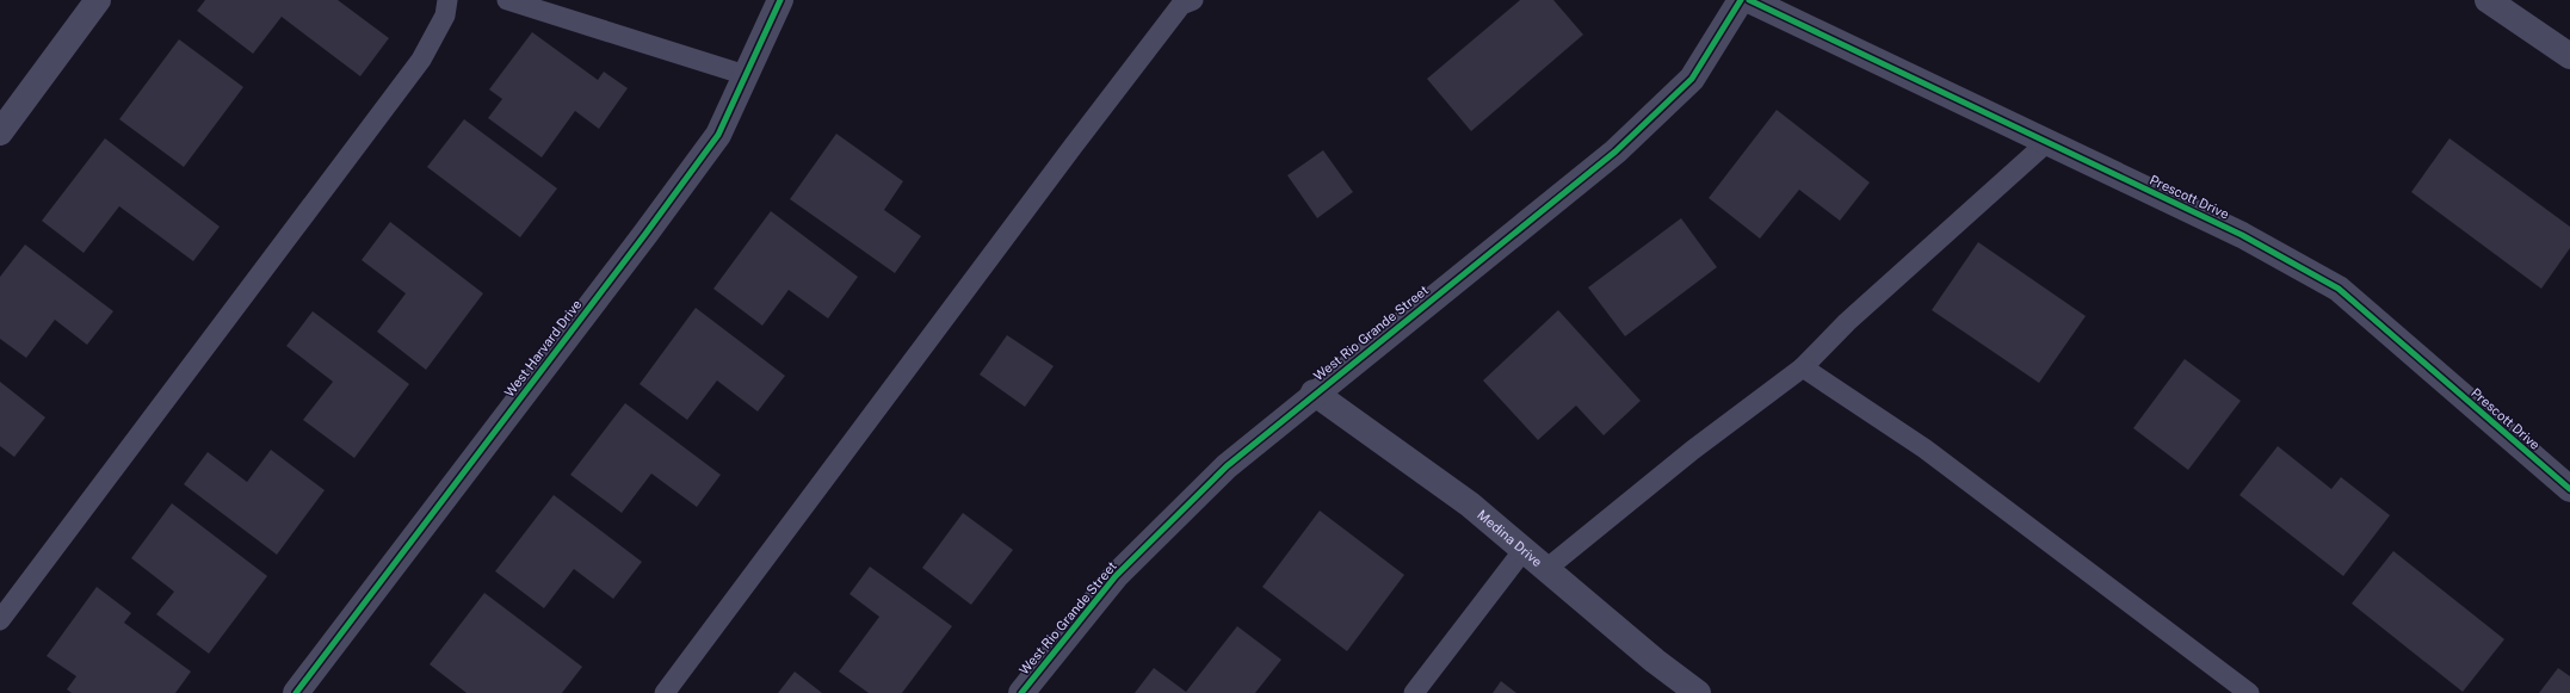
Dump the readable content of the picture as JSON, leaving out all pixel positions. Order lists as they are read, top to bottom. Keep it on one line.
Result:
{"streets":{"street":["Prescott Drive","West Rio Grande Street","West Harvard Drive","Medina Drive"]},"crossings":[["West Rio Grande Street","Medina Drive"]]}
